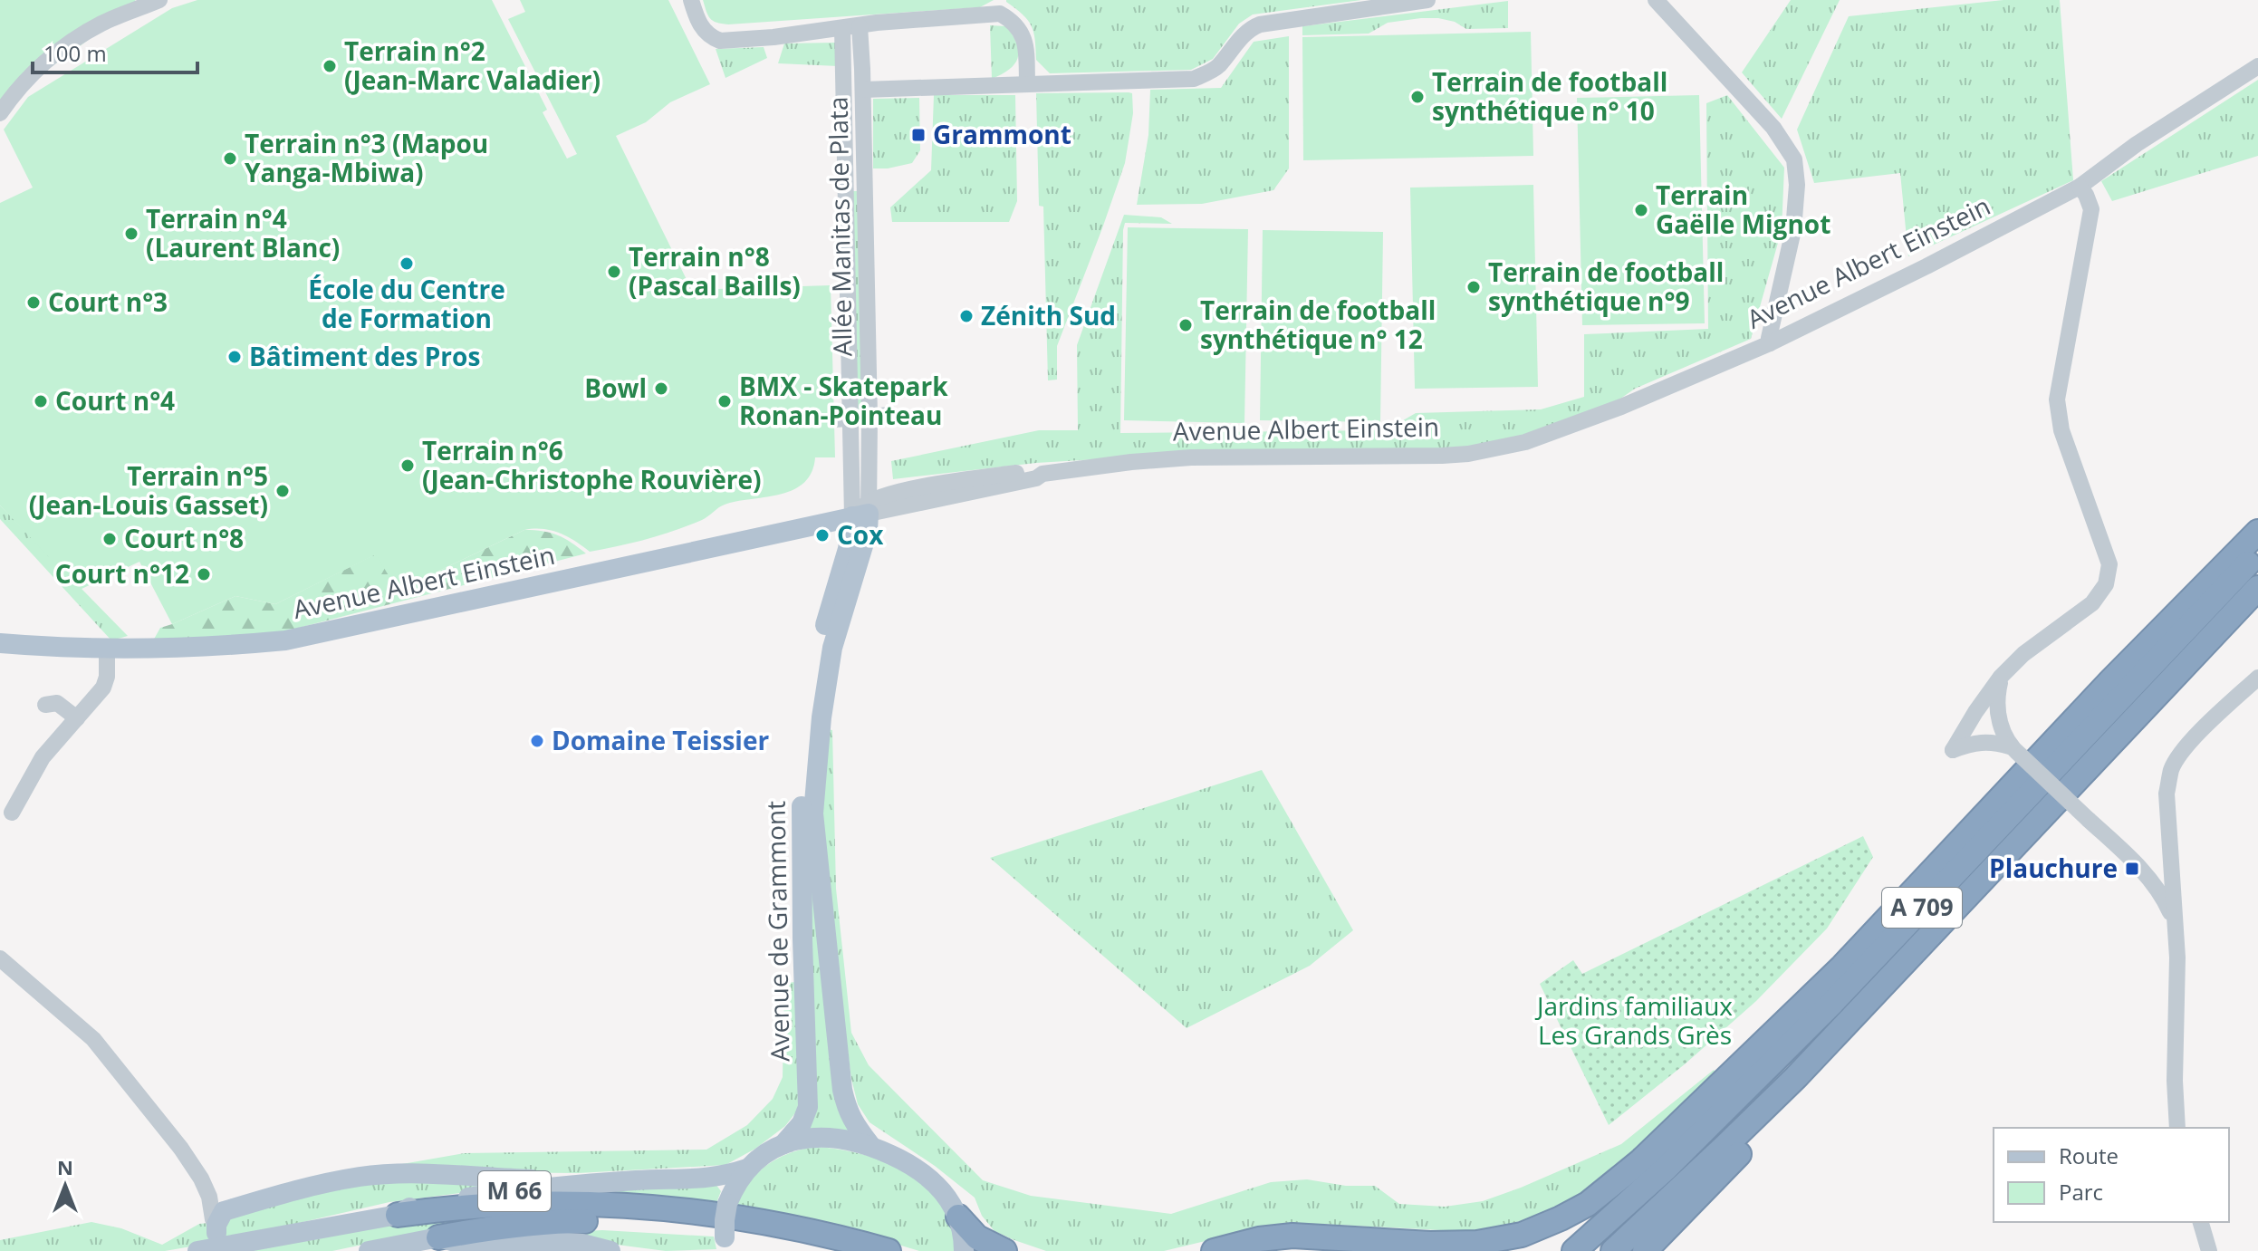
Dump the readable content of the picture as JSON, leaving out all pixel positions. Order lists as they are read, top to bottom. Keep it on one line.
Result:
{"streets":{"highway":["A 709","M 66"],"main road":["Avenue Albert Einstein","Avenue de Grammont"],"street":["Allée Manitas de Plata"]},"crossings":[["Allée Manitas de Plata","Avenue Albert Einstein"],["Allée Manitas de Plata","Avenue de Grammont"],["Avenue Albert Einstein","Avenue de Grammont"]],"parks":["Jardins familiaux Les Grands Grès"],"places":{"other":["Terrain n°2 (Jean-Marc Valadier)","Terrain de football synthétique n° 10","Terrain n°3 (Mapou Yanga-Mbiwa)","Terrain Gaëlle Mignot","Terrain n°4 (Laurent Blanc)","École du Centre de Formation","Terrain n°8 (Pascal Baills)","Terrain de football synthétique n°9","Court n°3","Zénith Sud","Terrain de football synthétique n° 12","Bâtiment des Pros","Bowl","Court n°4","BMX - Skatepark Ronan-Pointeau","Terrain n°6 (Jean-Christophe Rouvière)","Terrain n°5 (Jean-Louis Gasset)","Cox","Court n°8","Court n°12","Domaine Teissier"],"transit":["Grammont","Plauchure"]},"legend":["Route","Parc"],"scale_bar":"100 m","north":"top"}
